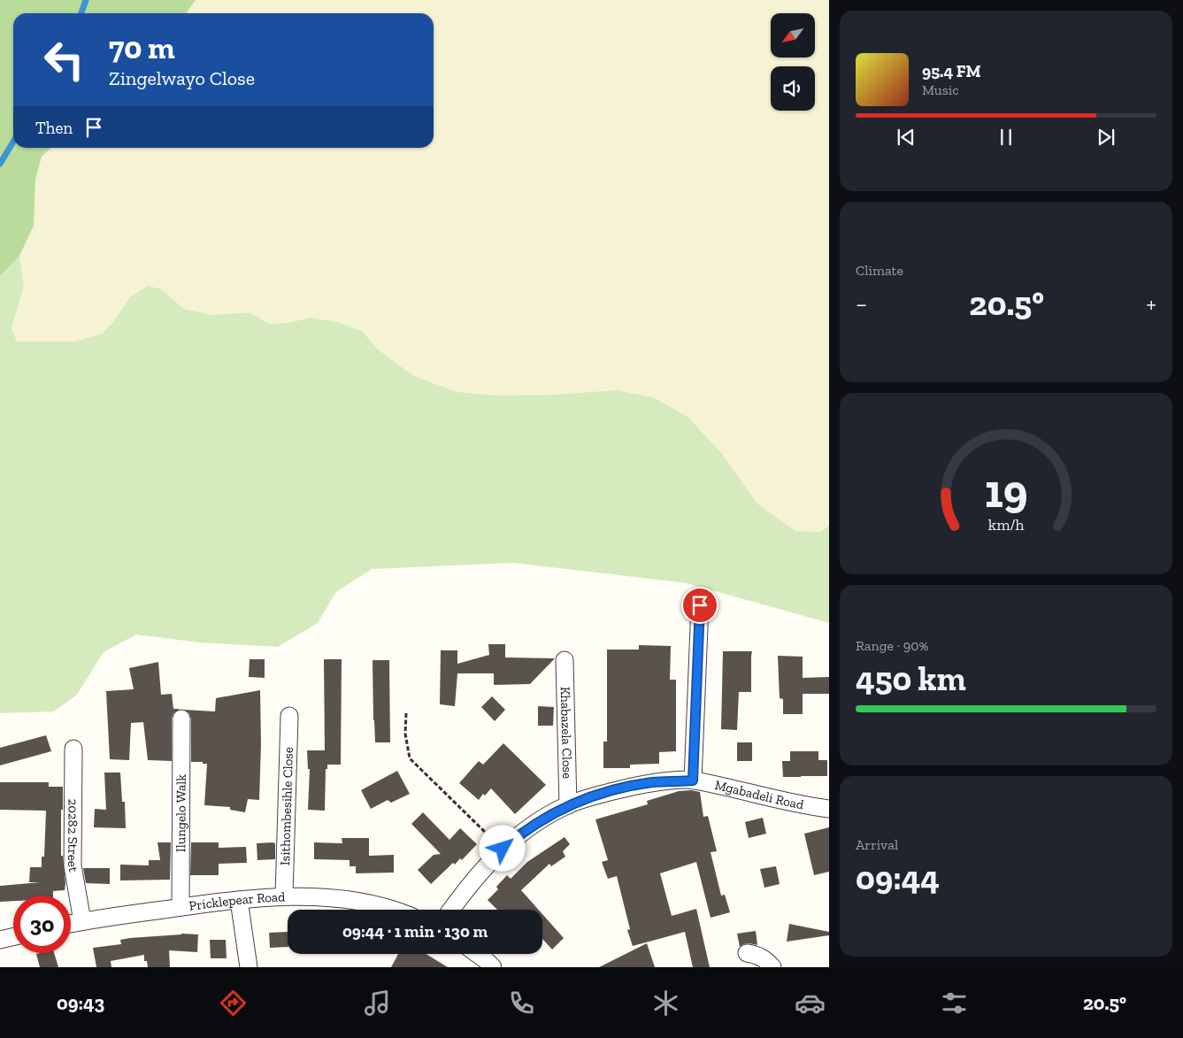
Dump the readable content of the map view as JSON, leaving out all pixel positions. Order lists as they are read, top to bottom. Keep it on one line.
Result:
{"streets":{"street":["Khabazela Close","Mgabadeli Road","Isithombesihle Close","Ilungelo Walk","20282 Street","Pricklepear Road"]},"crossings":[["Khabazela Close","Mgabadeli Road"],["Isithombesihle Close","Pricklepear Road"],["Ilungelo Walk","Pricklepear Road"],["20282 Street","Pricklepear Road"]],"north":"bottom left","page":{"turn":["70 m","Zingelwayo Close"],"song":["95.4 FM","Music"],"then":"Then","tile":["Climate",["Range · 90%","450 km"],["Arrival","09:44"]],"heat":["−","20.5°","+"],"limit":"30","trip":"09:44 · 1 min · 130 m","tabs":["09:43","20.5°"],"gauge":["19","km/h"]}}
